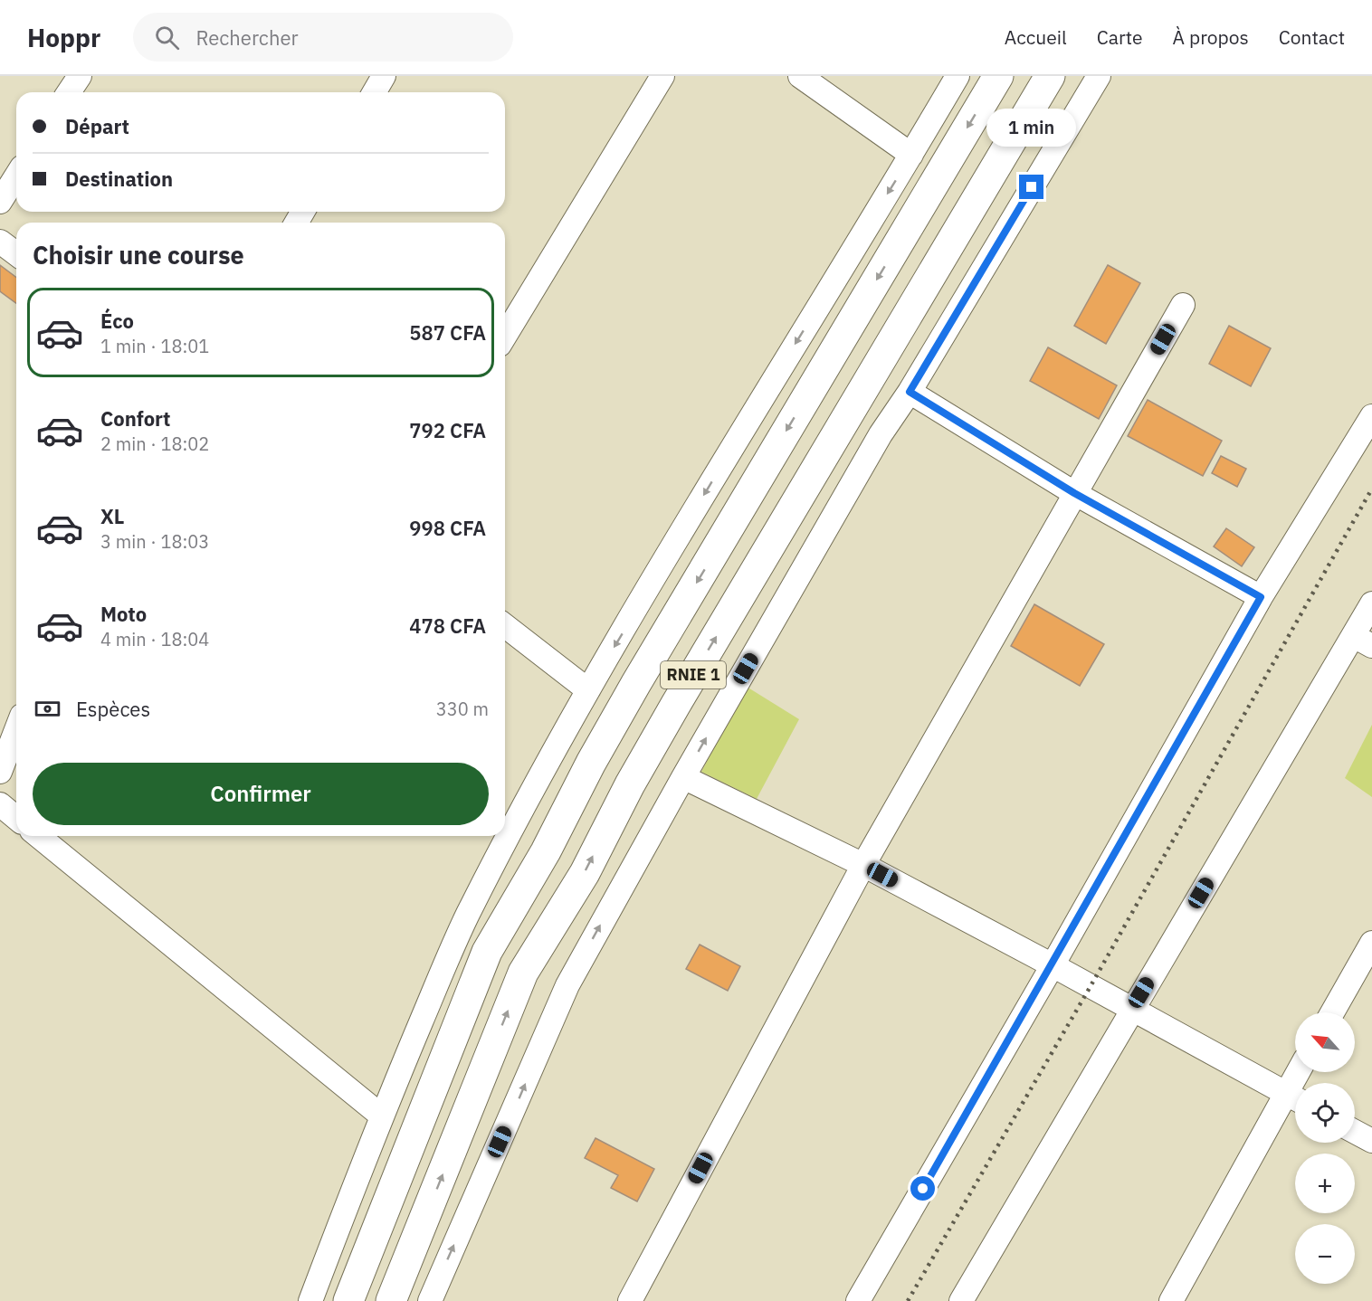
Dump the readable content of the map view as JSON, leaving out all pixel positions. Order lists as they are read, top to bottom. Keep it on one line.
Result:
{"streets":{"highway":["RNIE 1"]},"north":"top left","page":{"header":"Hoppr","search":"Rechercher","nav":["Accueil","Carte","À propos","Contact"],"banner":["Départ","Destination"],"bubble":"1 min","heading":"Choisir une course","list":[{"name":"Éco","note":"1 min · 18:01","value":"587 CFA"},{"name":"Confort","note":"2 min · 18:02","value":"792 CFA"},{"name":"XL","note":"3 min · 18:03","value":"998 CFA"},{"name":"Moto","note":"4 min · 18:04","value":"478 CFA"}],"pay":["Espèces","330 m"],"buttons":"Confirmer","map_buttons":["+","−"]}}
